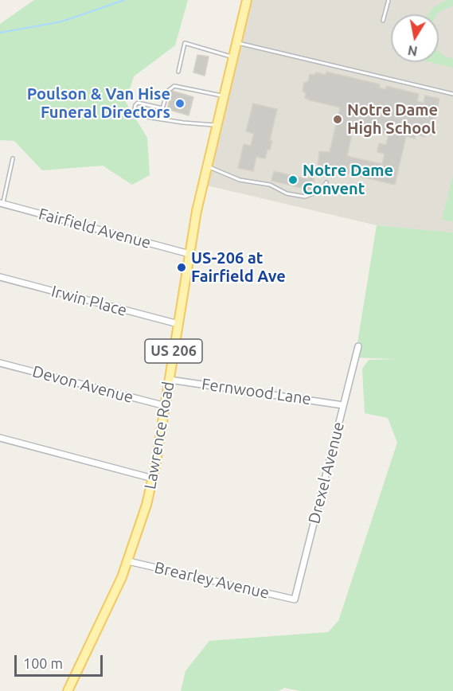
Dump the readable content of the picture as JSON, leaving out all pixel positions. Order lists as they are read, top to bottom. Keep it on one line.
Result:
{"streets":{"main road":["US 206","Lawrence Road"],"street":["Fairfield Avenue","Irwin Place","Devon Avenue","Fernwood Lane","Drexel Avenue","Brearley Avenue"]},"crossings":[["Fairfield Avenue","Lawrence Road"],["Irwin Place","Lawrence Road"],["Devon Avenue","Lawrence Road"],["Fernwood Lane","Lawrence Road"],["Fernwood Lane","Drexel Avenue"],["Lawrence Road","Brearley Avenue"],["Drexel Avenue","Brearley Avenue"]],"places":["Poulson & Van Hise Funeral Directors","Notre Dame High School","Notre Dame Convent","US-206 at Fairfield Ave"],"scale_bar":"100 m","north":"bottom"}
